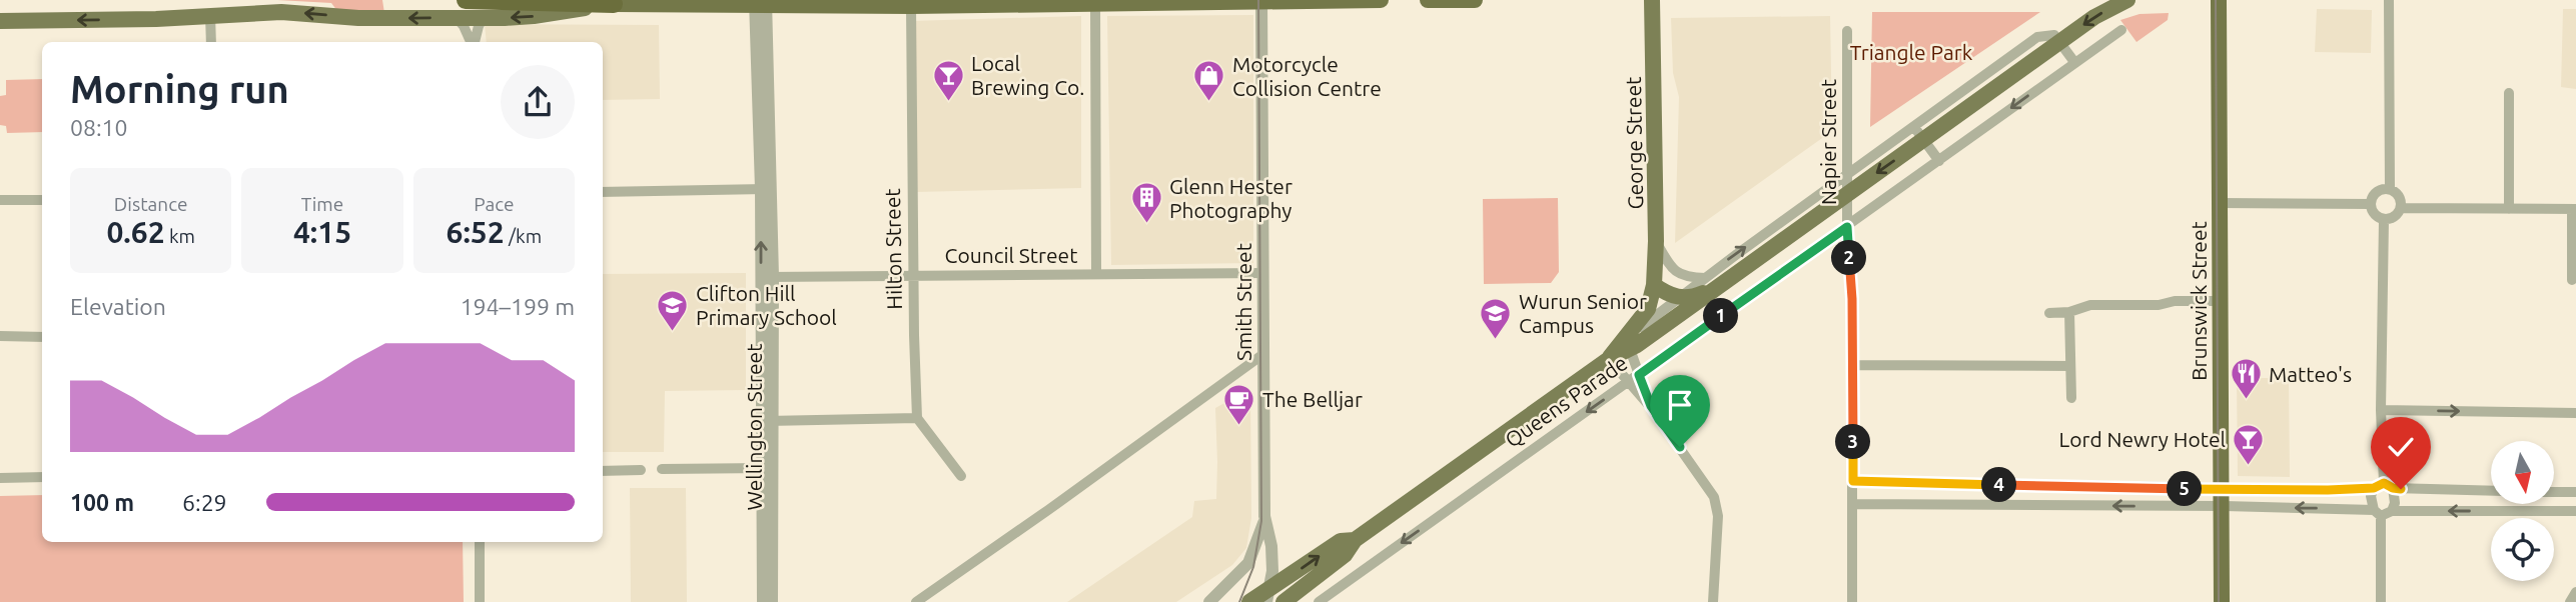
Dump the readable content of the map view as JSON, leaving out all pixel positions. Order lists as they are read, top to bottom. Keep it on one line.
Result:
{"streets":{"highway":["Brunswick Street"],"main road":["George Street","Queens Parade"],"street":["Napier Street","Hilton Street","Council Street","Smith Street","Wellington Street"]},"crossings":[["Napier Street","Queens Parade"],["George Street","Queens Parade"],["Hilton Street","Council Street"],["Council Street","Smith Street"],["Council Street","Wellington Street"],["Smith Street","Queens Parade"]],"parks":["Triangle Park"],"places":{"bar":["Local Brewing Co.","Lord Newry Hotel"],"shop":["Motorcycle Collision Centre"],"building":["Glenn Hester Photography"],"school or university":["Clifton Hill Primary School","Wurun Senior Campus"],"restaurant":["Matteo's"],"cafe":["The Belljar"]},"north":"bottom","page":{"heading":["Morning run","08:10"],"stats":[["Distance","0.62 km"],["Time","4:15"],["Pace","6:52 /km"]],"pins":["2","1","3","4","5"],"chart":["Elevation","194–199 m"],"list":[{"name":"100 m","note":"6:29"}]}}
